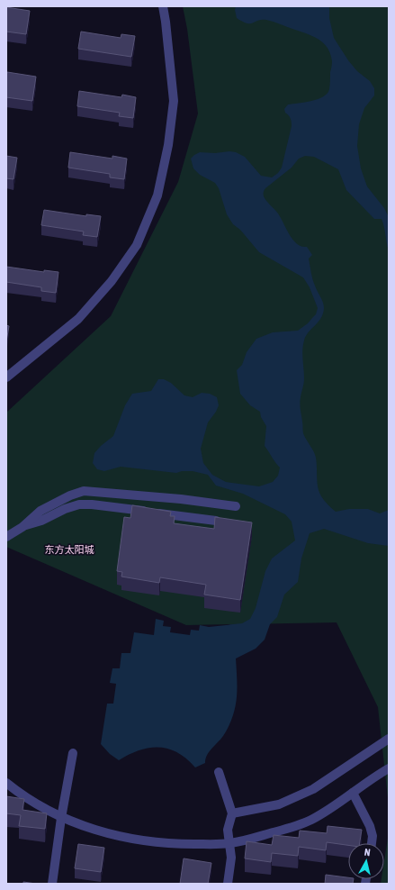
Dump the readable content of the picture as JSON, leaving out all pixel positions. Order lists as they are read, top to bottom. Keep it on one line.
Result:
{"districts":["东方太阳城"],"north":"top"}
